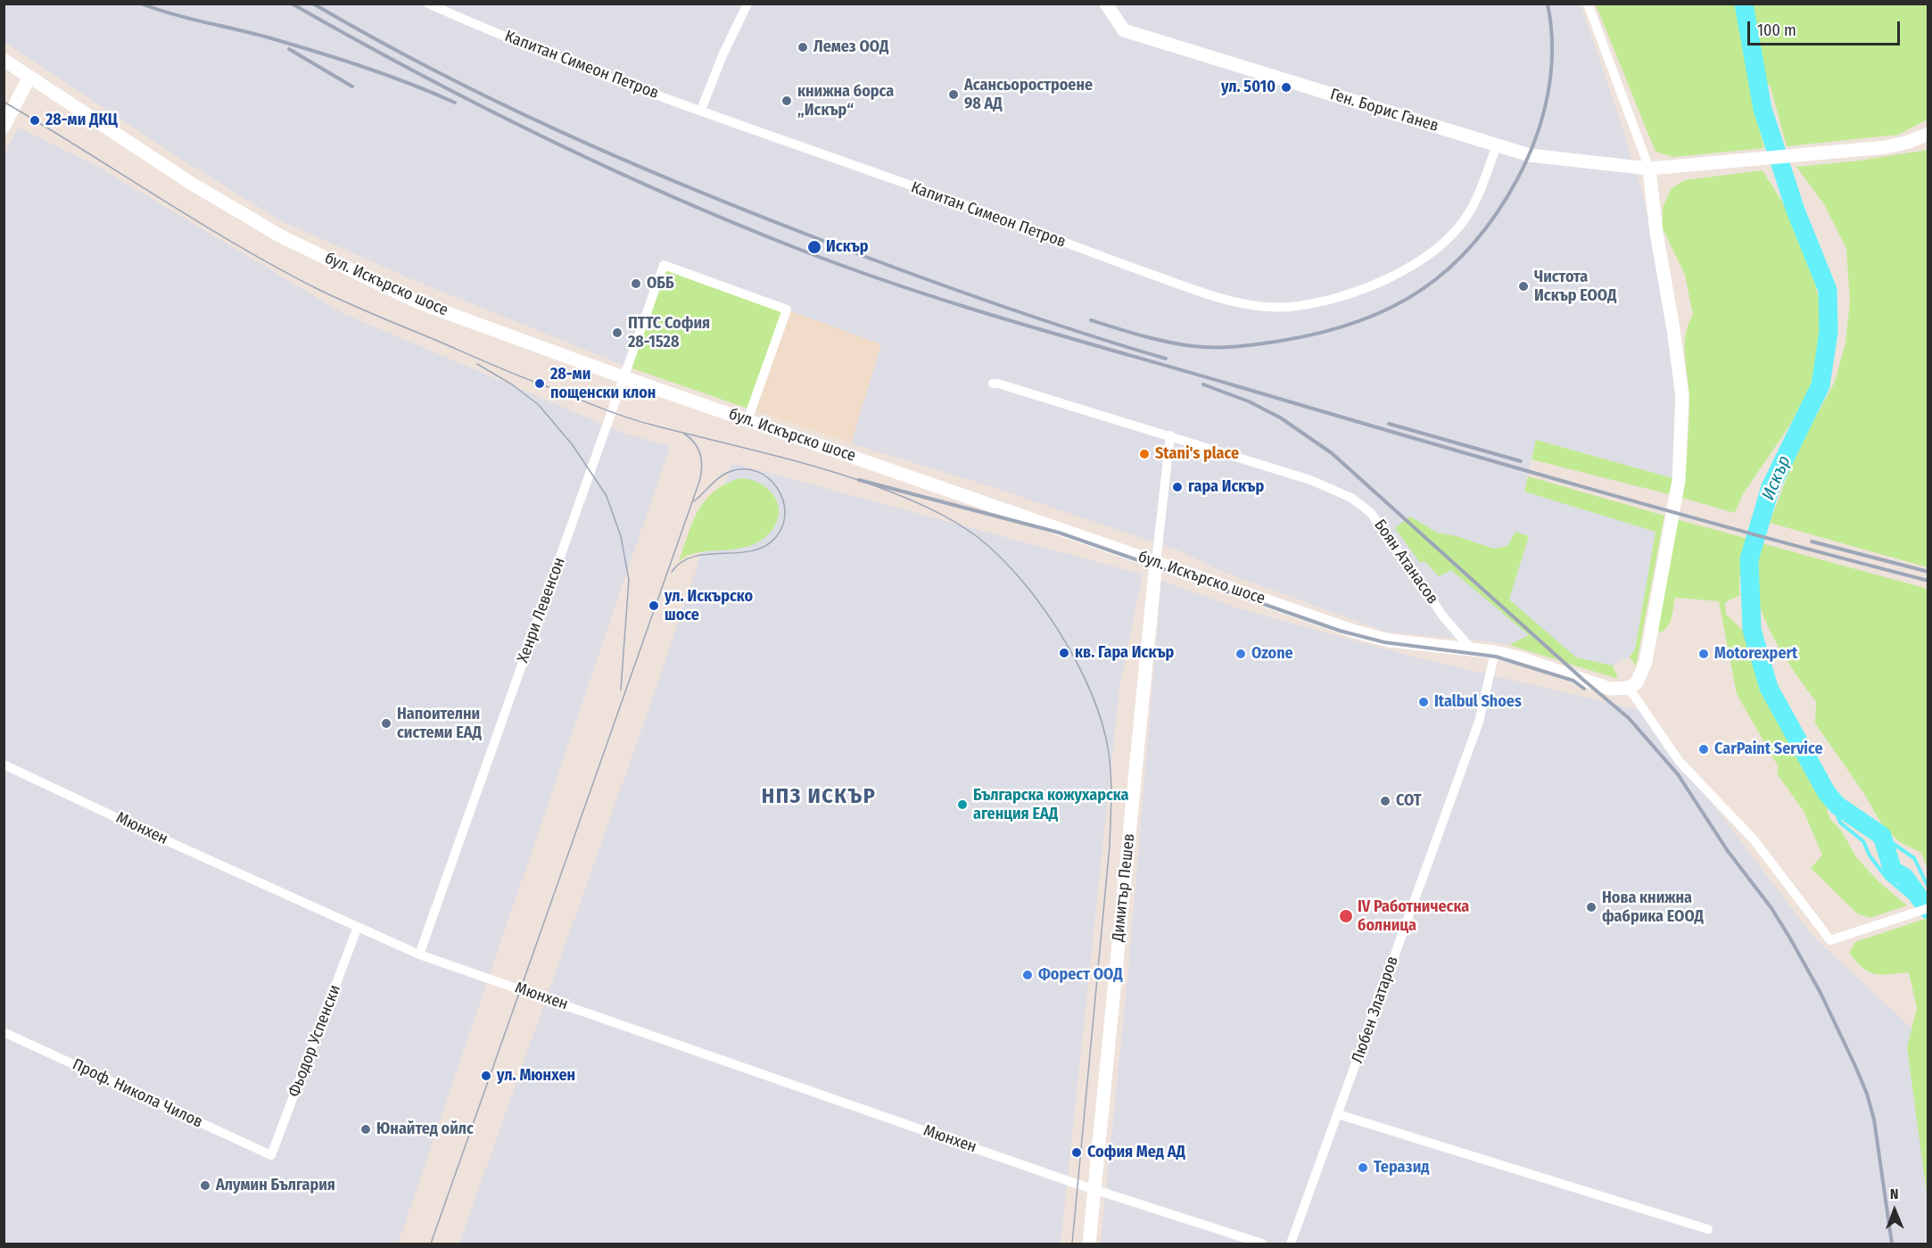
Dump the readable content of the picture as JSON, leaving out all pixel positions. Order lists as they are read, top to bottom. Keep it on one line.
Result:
{"streets":{"main road":["Ген. Борис Ганев","бул. Искърско шосе","Димитър Пешев"],"street":["Капитан Симеон Петров","Боян Атанасов","Хенри Левенсон","Мюнхен","Любен Златаров","Фьодор Успенски","Проф. Никола Чилов"]},"crossings":[["Капитан Симеон Петров","Ген. Борис Ганев"],["бул. Искърско шосе","Боян Атанасов"],["бул. Искърско шосе","Хенри Левенсон"],["бул. Искърско шосе","Димитър Пешев"],["бул. Искърско шосе","Любен Златаров"],["Боян Атанасов","Димитър Пешев"],["Хенри Левенсон","Мюнхен"],["Мюнхен","Димитър Пешев"],["Мюнхен","Фьодор Успенски"],["Фьодор Успенски","Проф. Никола Чилов"]],"districts":["НПЗ ИСКЪР"],"water":["Искър"],"places":["Лемез ООД","ул. 5010","Асансьоростроене 98 АД","книжна борса „Искър“","28-ми ДКЦ","Искър","ОББ","Чистота Искър ЕООД","ПТТС София 28-1528","28-ми пощенски клон","Stani's place","гара Искър","ул. Искърско шосе","кв. Гара Искър","Ozone","Motorexpert","Italbul Shoes","Напоителни системи ЕАД","CarPaint Service","СОТ","Българска кожухарска агенция ЕАД","Нова книжна фабрика ЕООД","IV Работническа болница","Форест ООД","ул. Мюнхен","Юнайтед ойлс","София Мед АД","Теразид","Алумин България"],"scale_bar":"100 m","north":"top"}
